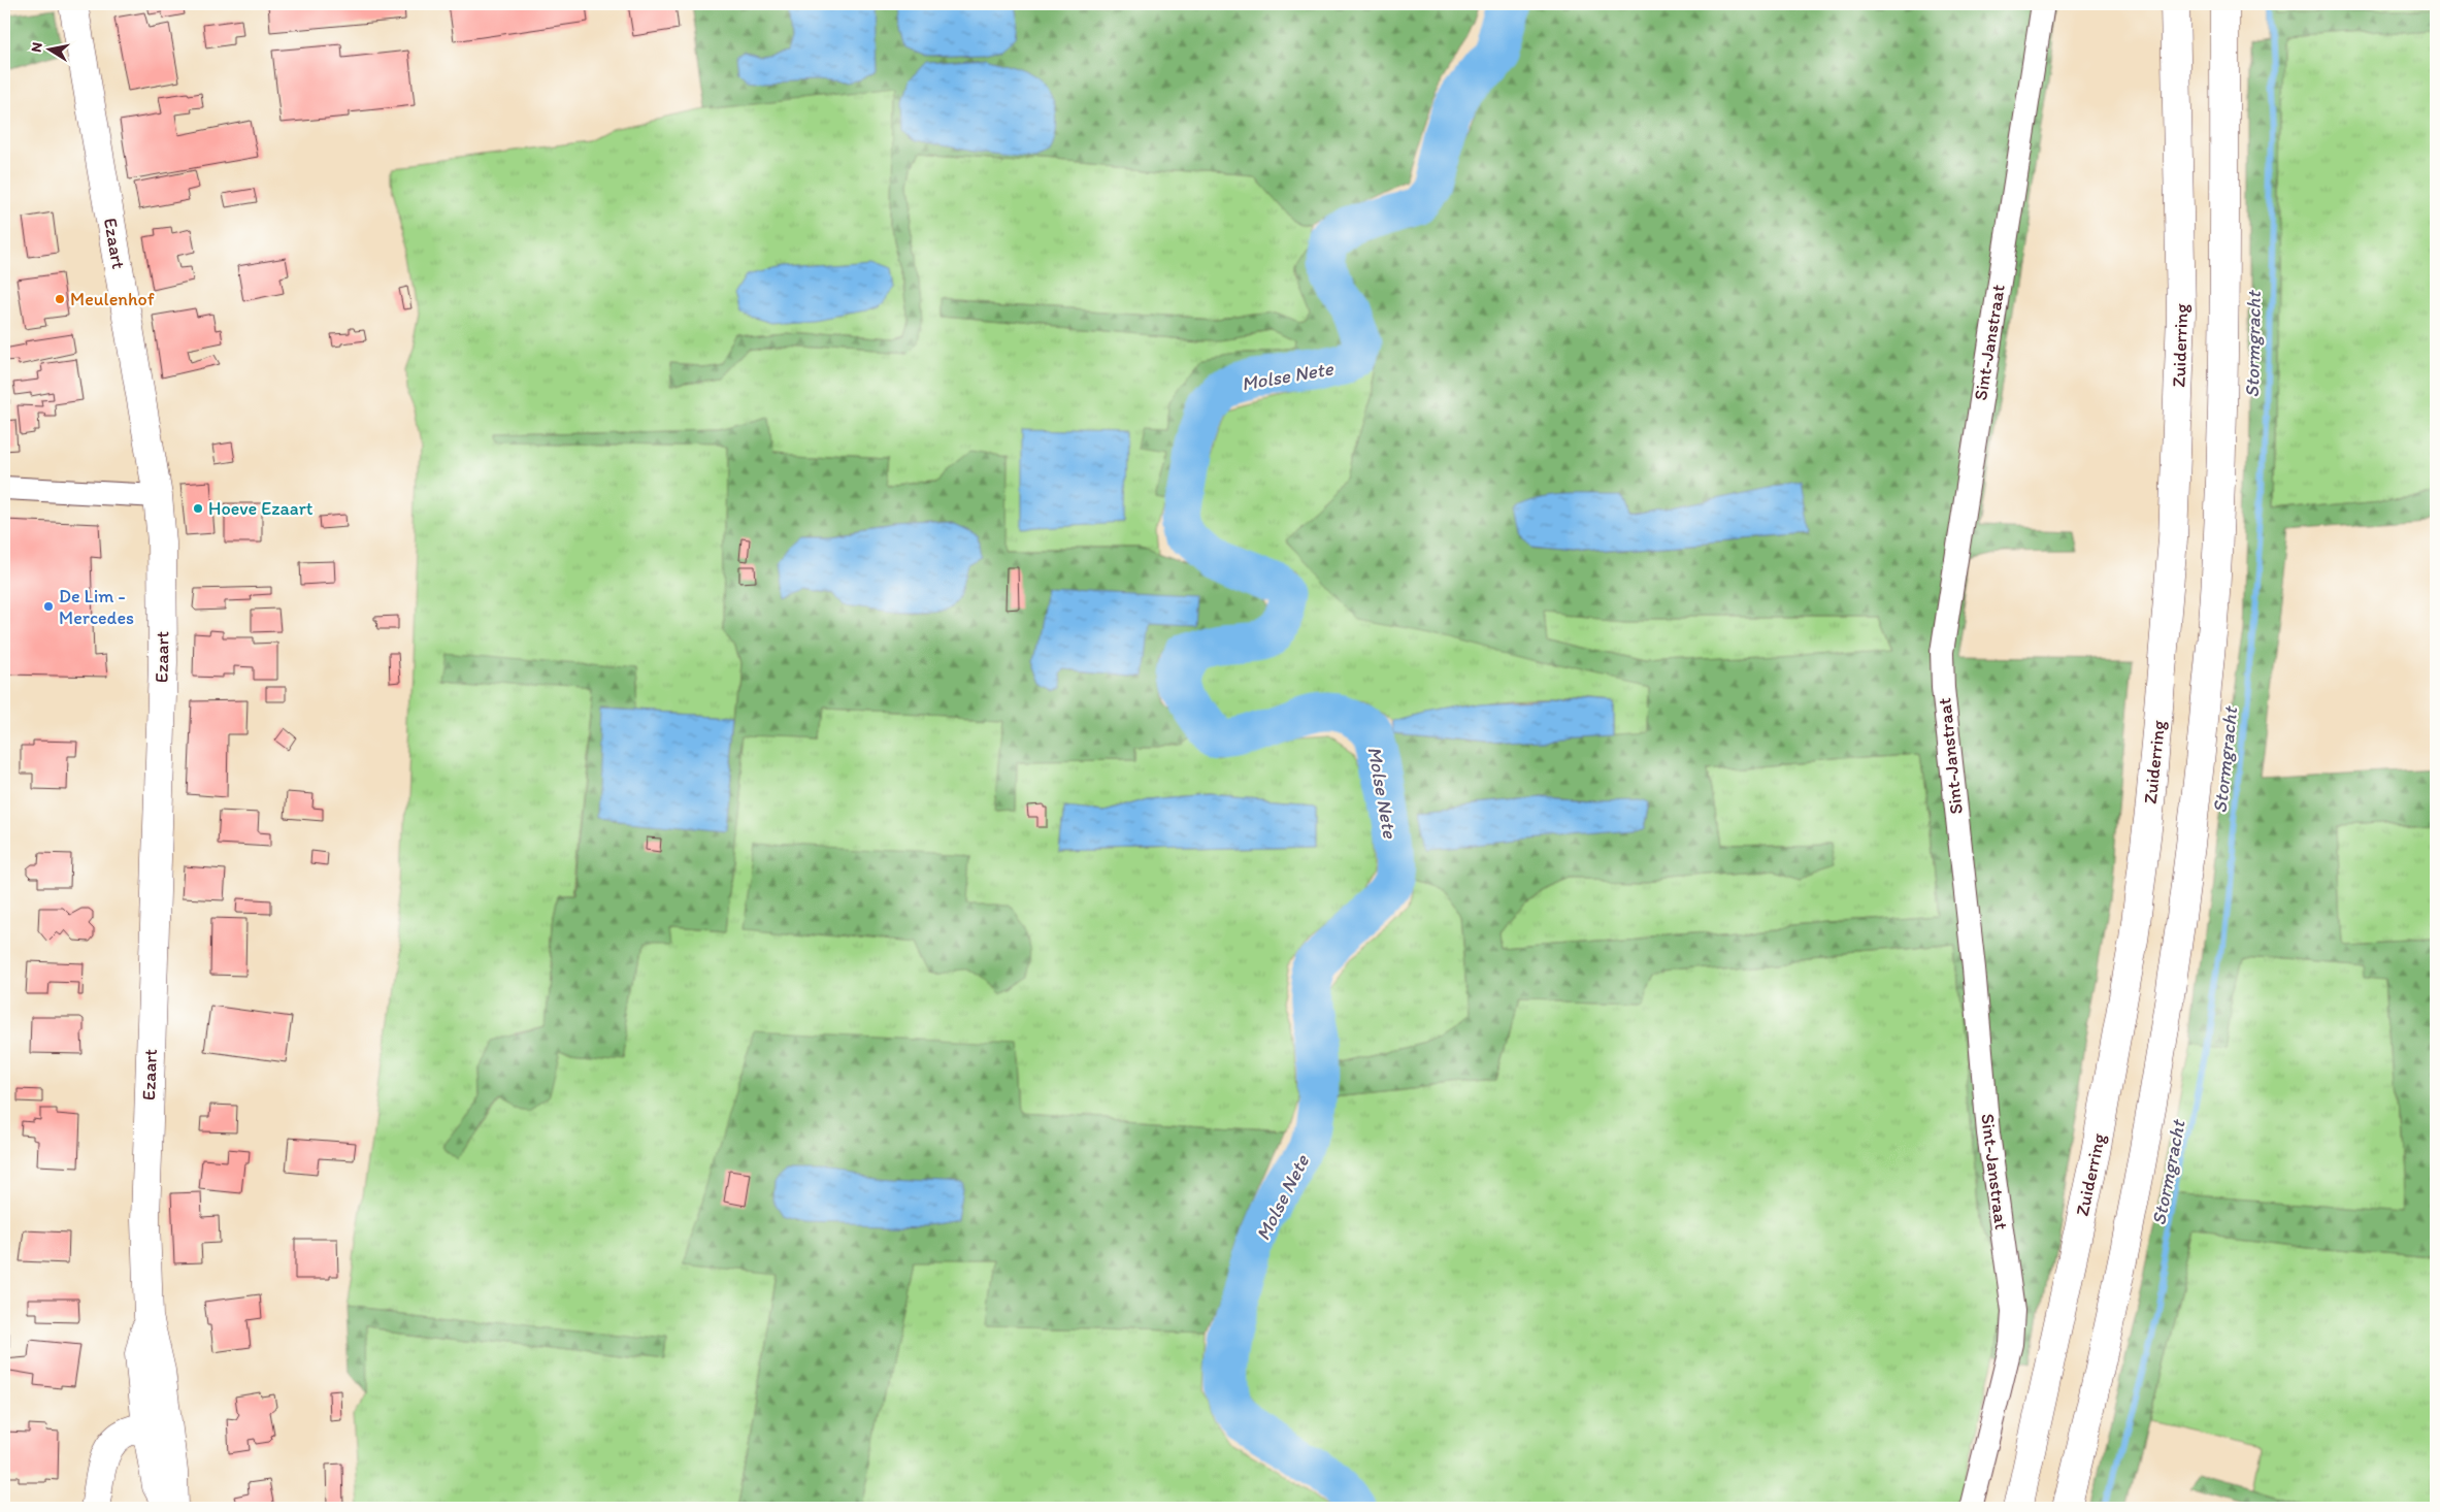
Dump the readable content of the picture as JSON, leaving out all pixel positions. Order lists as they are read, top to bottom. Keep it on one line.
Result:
{"streets":{"main road":["Ezaart","Zuiderring"],"street":["Sint-Janstraat"]},"water":["Stormgracht","Molse Nete"],"places":["Meulenhof","Hoeve Ezaart","De Lim - Mercedes"],"north":"left"}
